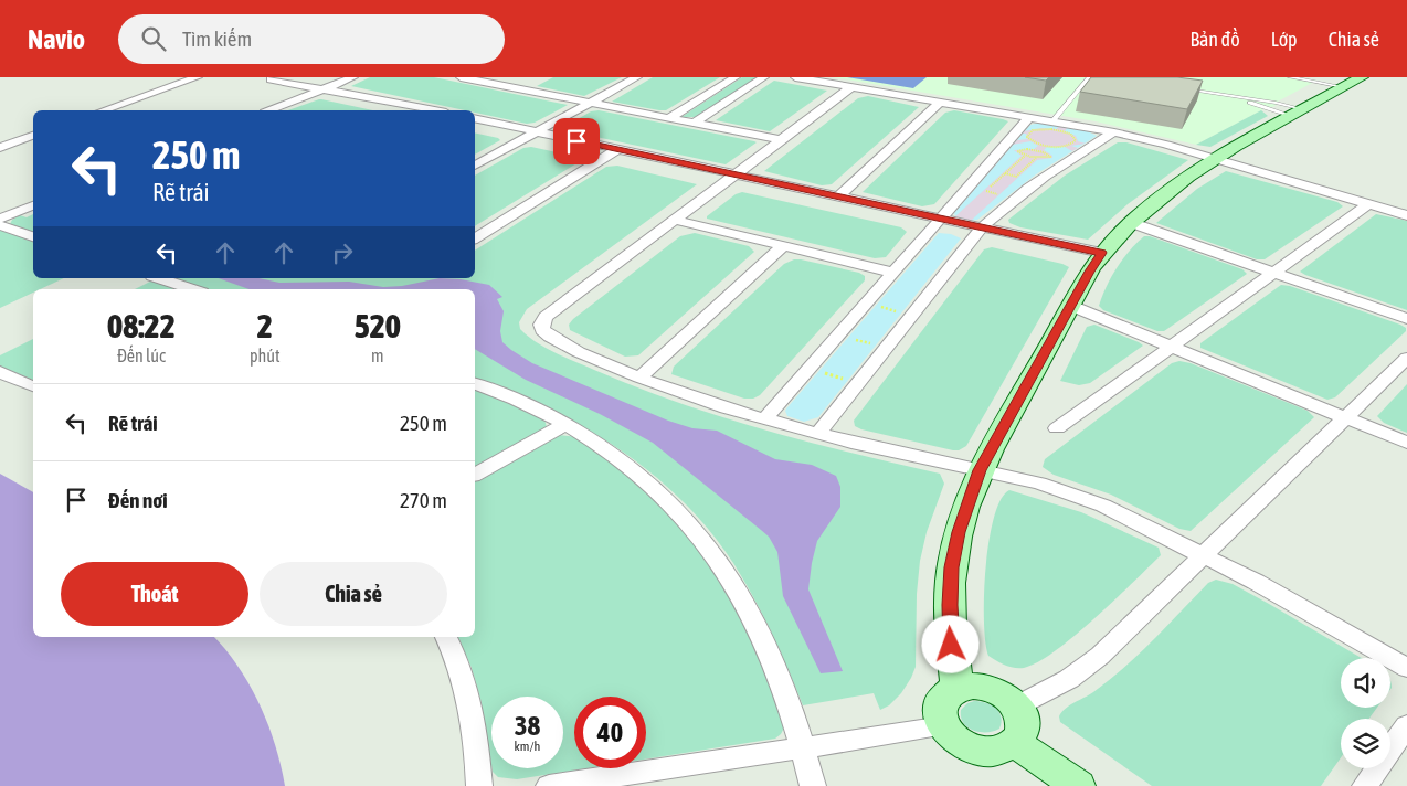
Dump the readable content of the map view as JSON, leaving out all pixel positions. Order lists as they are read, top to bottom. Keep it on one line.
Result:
{"page":{"header":"Navio","search":"Tìm kiếm","nav":["Bản đồ","Lớp","Chia sẻ"],"turn":["250 m","Rẽ trái"],"eta":["08:22","Đến lúc","2","phút","520","m"],"list":[{"name":"Rẽ trái","value":"250 m"},{"name":"Đến nơi","value":"270 m"}],"buttons":["Thoát","Chia sẻ"],"speed":"38 km/h","limit":"40"}}
